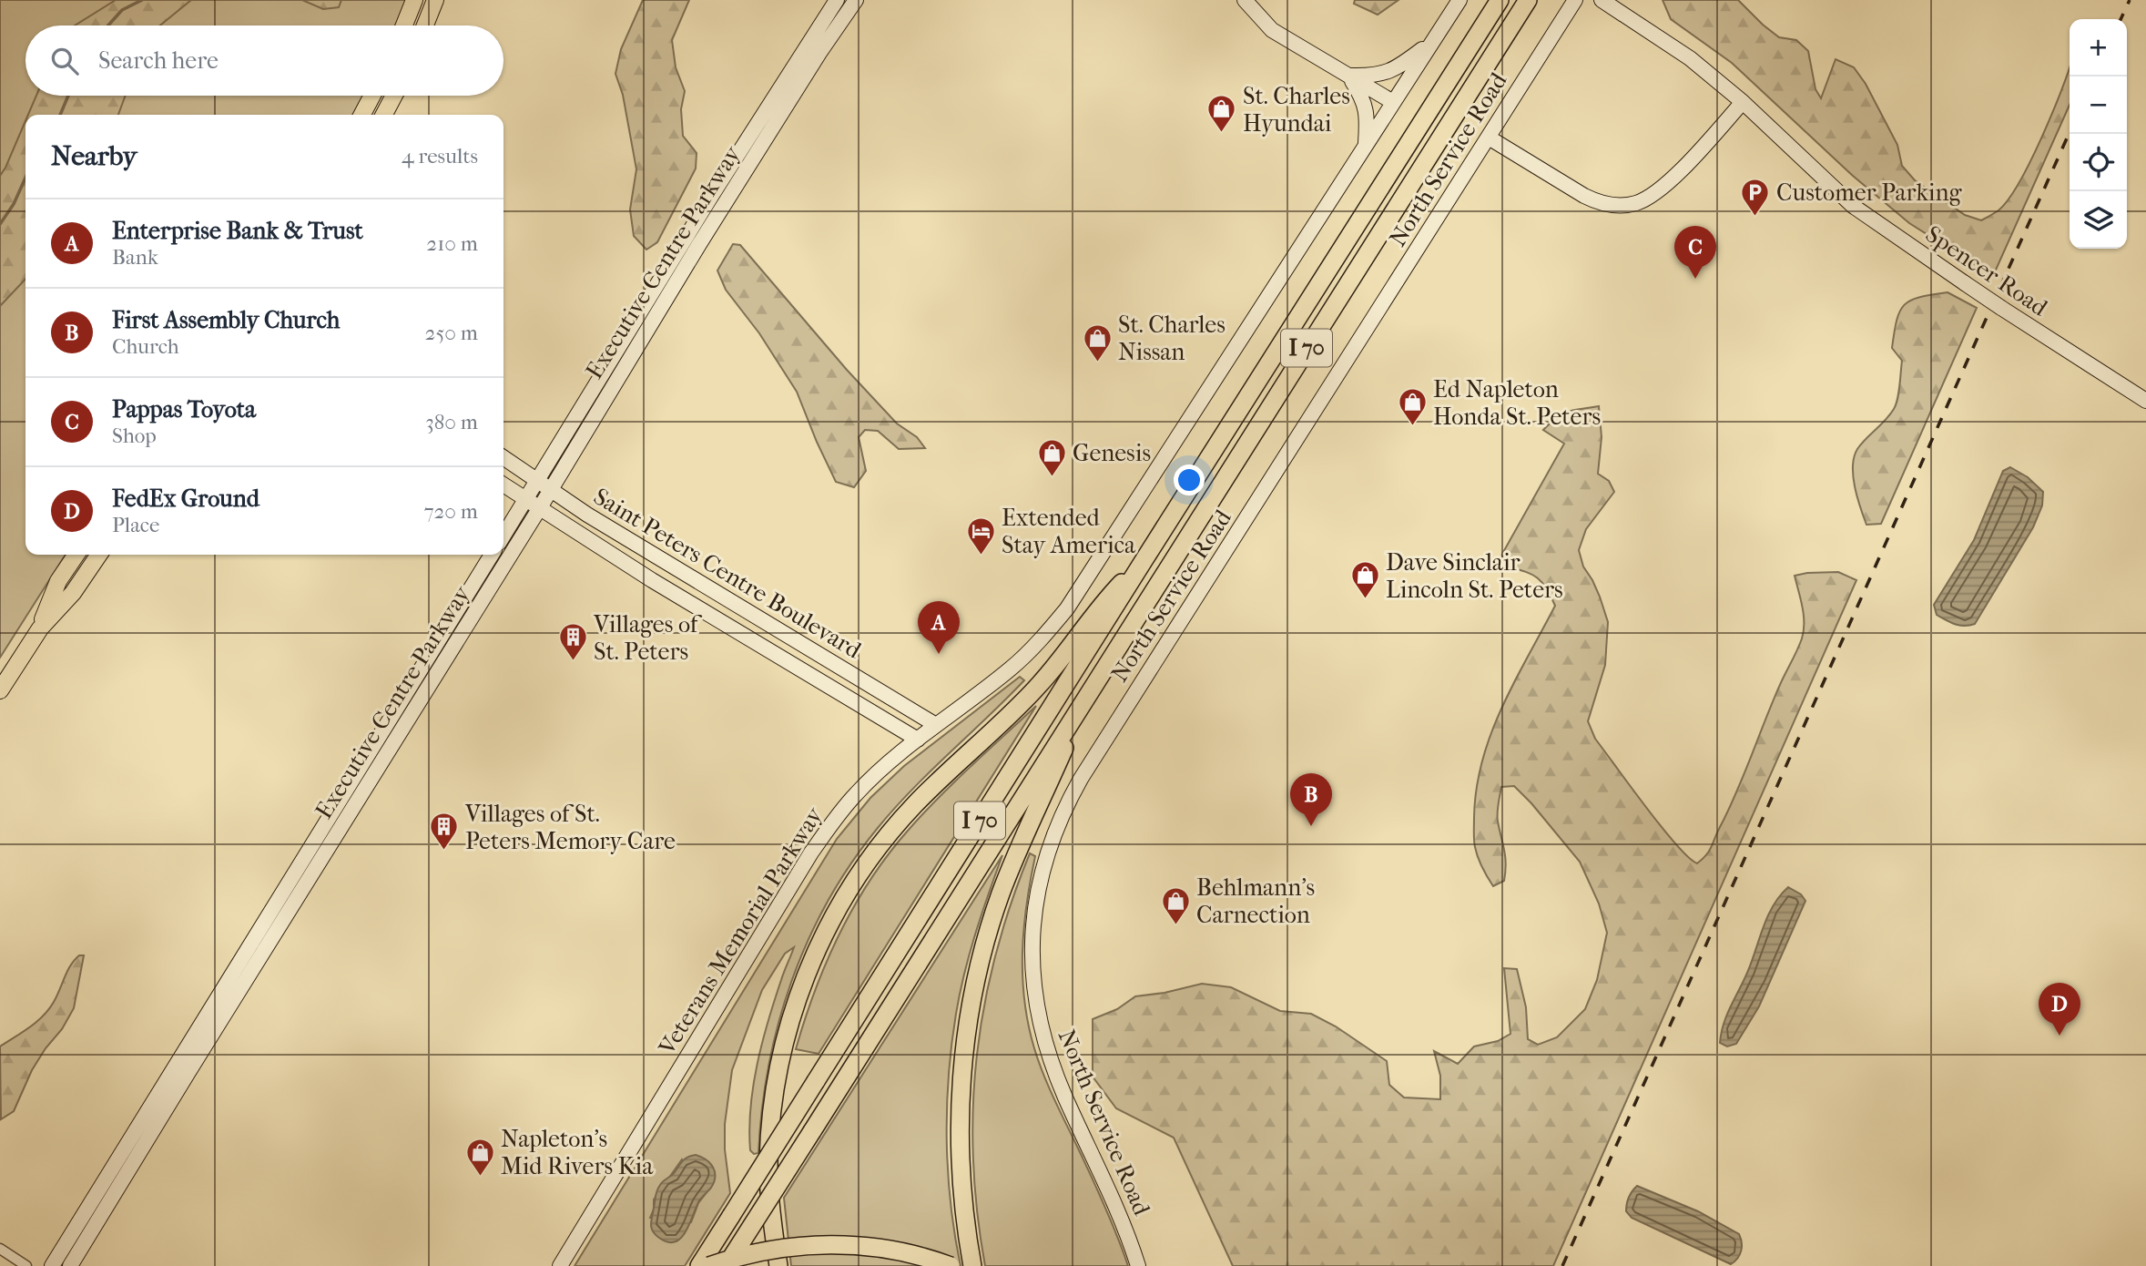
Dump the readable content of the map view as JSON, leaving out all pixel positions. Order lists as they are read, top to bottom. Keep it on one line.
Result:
{"streets":{"highway":["I 70"],"street":["North Service Road","Executive Centre Parkway","Spencer Road","Saint Peters Centre Boulevard","Veterans Memorial Parkway"]},"crossings":[["Executive Centre Parkway","Saint Peters Centre Boulevard"],["Saint Peters Centre Boulevard","Veterans Memorial Parkway"]],"places":{"shop":["St. Charles Hyundai","St. Charles Nissan","Ed Napleton Honda St. Peters","Genesis","Dave Sinclair Lincoln St. Peters","Behlmann's Carnection","Napleton's Mid Rivers Kia"],"parking":["Customer Parking"],"hotel":["Extended Stay America"],"building":["Villages of St. Peters","Villages of St. Peters Memory Care"]},"page":{"map_buttons":["+","−"],"search":"Search here","heading":["Nearby","4 results"],"list":[{"mark":"A","name":"Enterprise Bank & Trust","note":"Bank","value":"210 m"},{"mark":"B","name":"First Assembly Church","note":"Church","value":"250 m"},{"mark":"C","name":"Pappas Toyota","note":"Shop","value":"380 m"},{"mark":"D","name":"FedEx Ground","note":"Place","value":"720 m"}],"pins":["C","A","B","D"]}}
